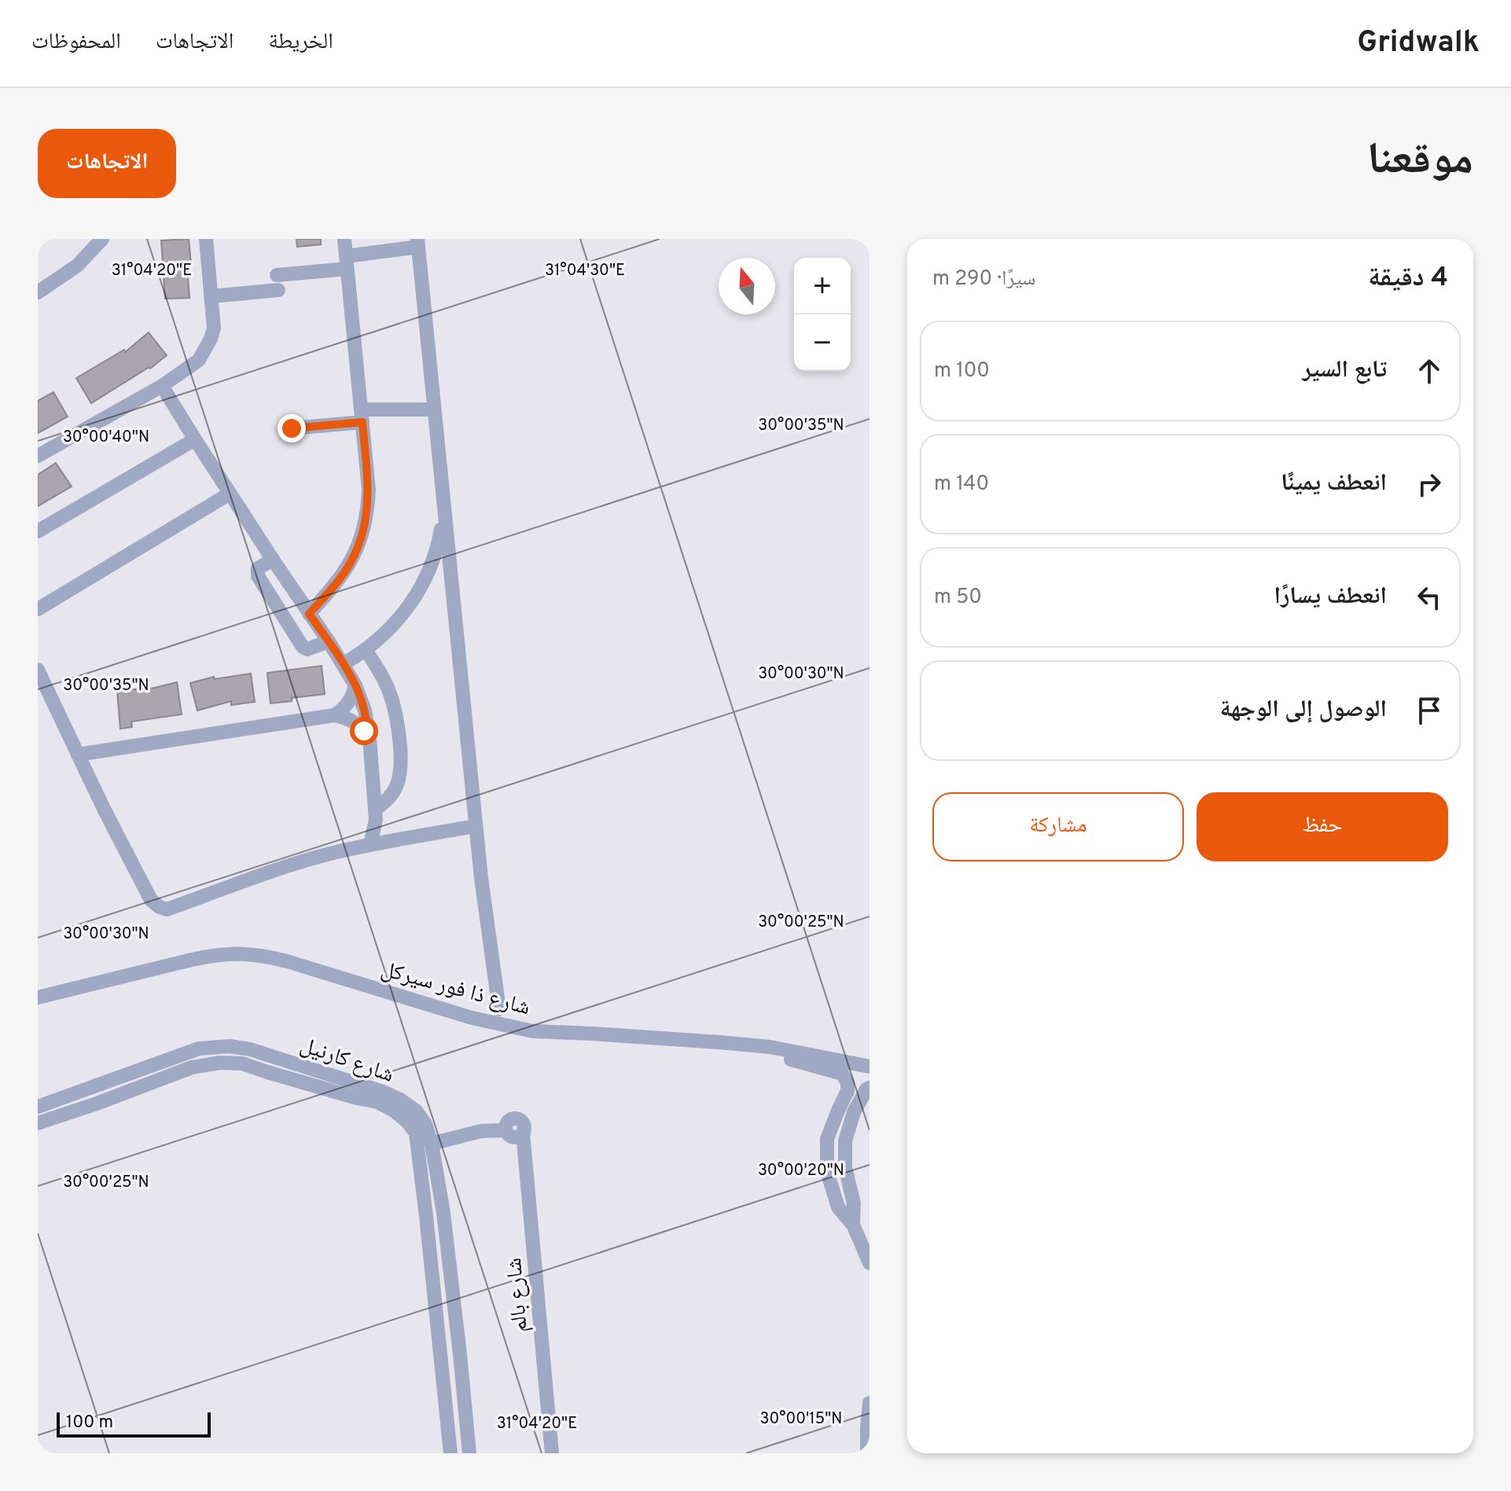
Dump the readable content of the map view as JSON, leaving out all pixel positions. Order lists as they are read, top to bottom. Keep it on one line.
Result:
{"streets":{"street":["شارع ذا فور سيركل","شارع كارنيل","شارع بالم"]},"crossings":[["شارع كارنيل","شارع بالم"]],"scale_bar":"100 m","north":"top","page":{"header":"Gridwalk","nav":["الخريطة","الاتجاهات","المحفوظات"],"title":"موقعنا","buttons":["الاتجاهات",["حفظ","مشاركة"]],"heading":["4 دقيقة","سيرًا · 290 m"],"map_buttons":["+","−"],"list":[["تابع السير","100 m"],["انعطف يمينًا","140 m"],["انعطف يسارًا","50 m"],"الوصول إلى الوجهة"],"scale":"100 m"},"coordinates":["31°04'20\"E","31°04'30\"E","30°00'35\"N","30°00'40\"N","30°00'30\"N","30°00'25\"N","30°00'20\"N","30°00'15\"N"]}
